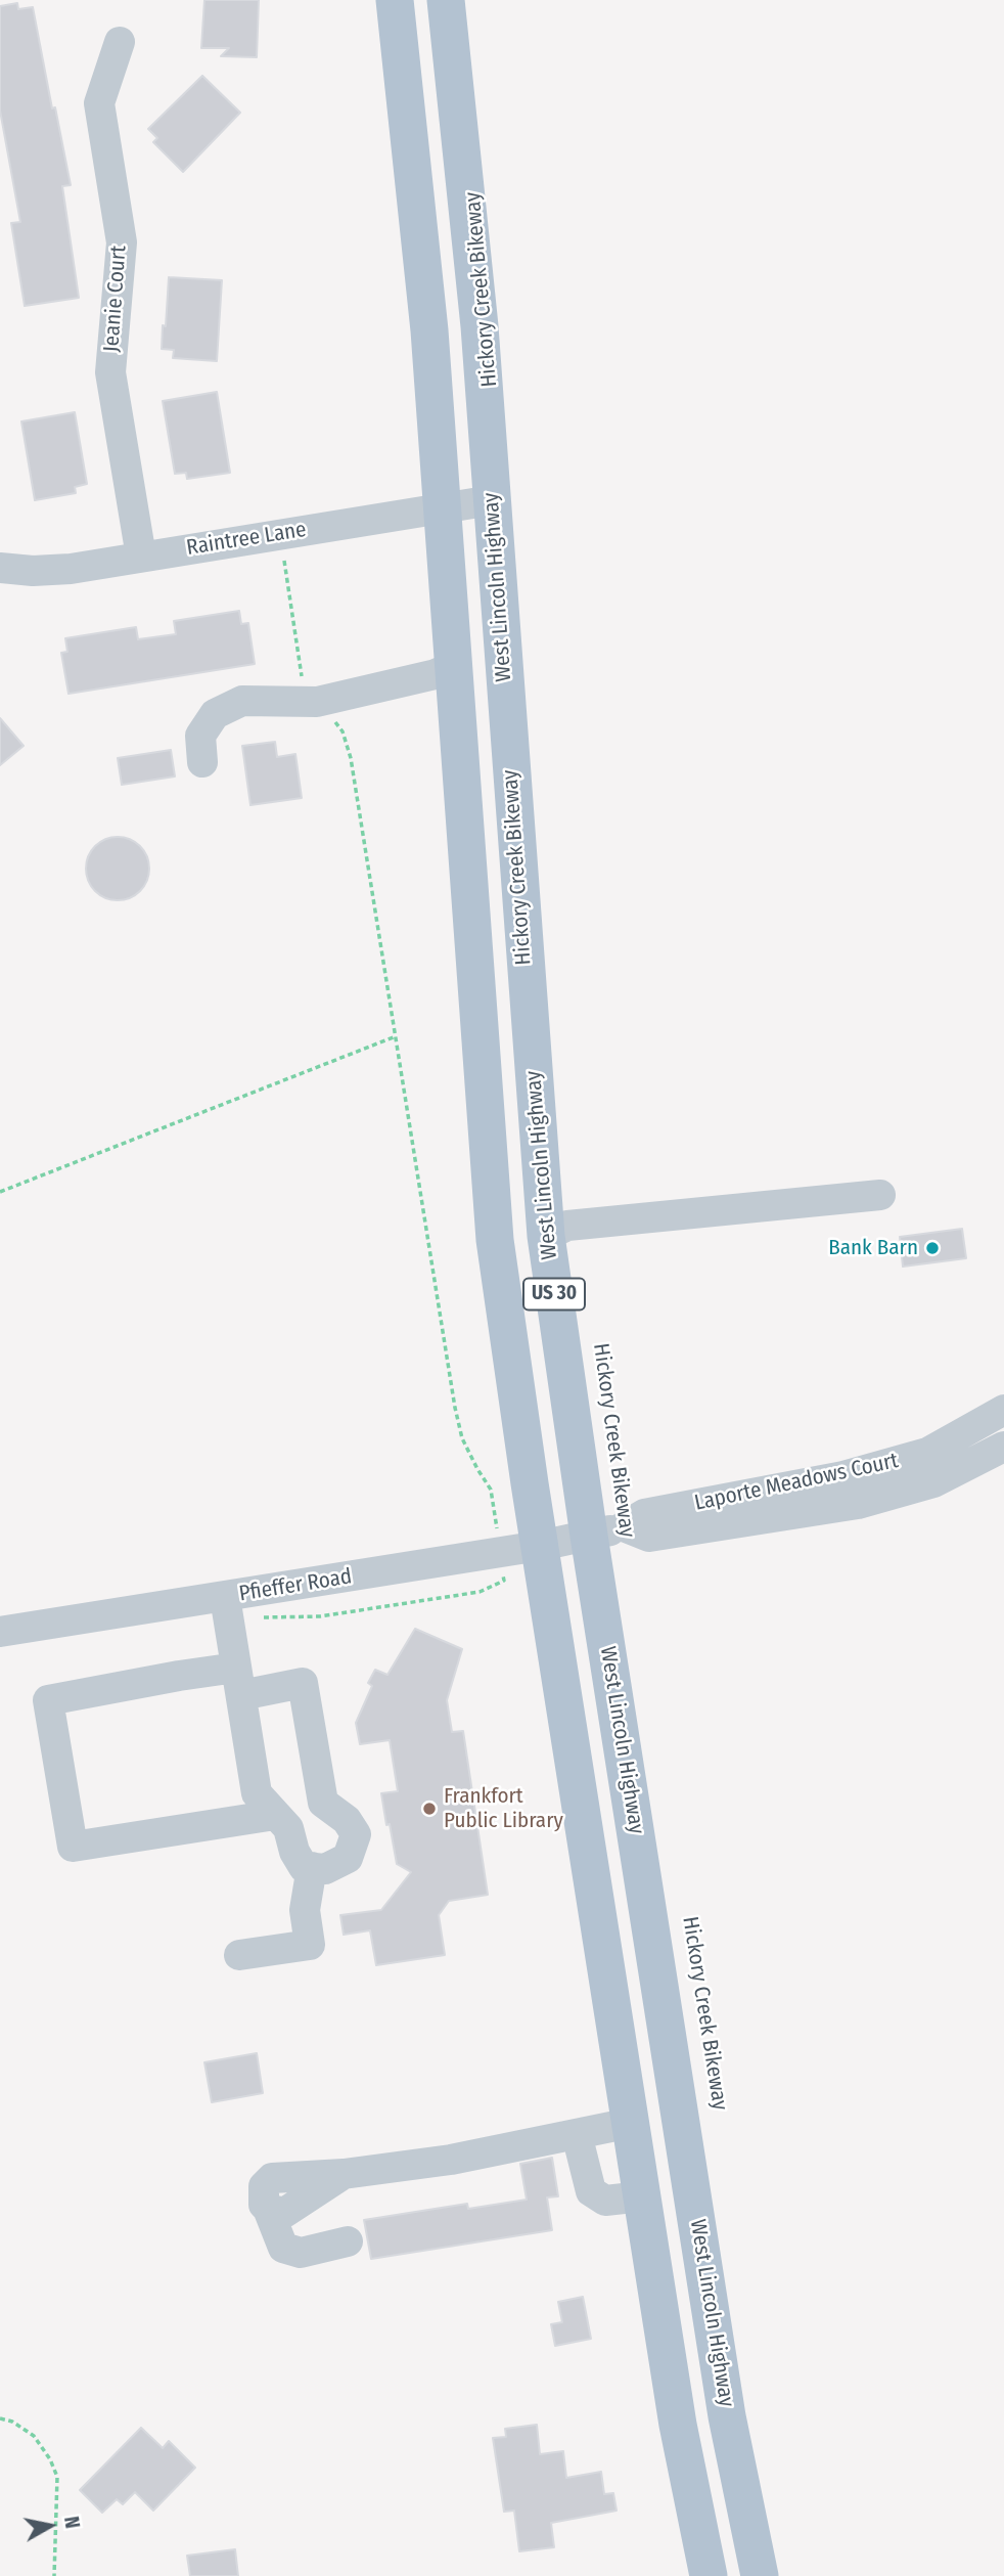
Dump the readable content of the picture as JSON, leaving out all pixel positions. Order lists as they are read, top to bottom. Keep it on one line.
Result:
{"streets":{"main road":["West Lincoln Highway","US 30"],"street":["Jeanie Court","Raintree Lane","Laporte Meadows Court","Pfieffer Road"]},"crossings":[["Jeanie Court","Raintree Lane"],["Raintree Lane","West Lincoln Highway"],["Raintree Lane","US 30"],["West Lincoln Highway","Laporte Meadows Court"],["West Lincoln Highway","Pfieffer Road"],["US 30","Pfieffer Road"],["Laporte Meadows Court","Pfieffer Road"]],"places":["Bank Barn","Frankfort Public Library"],"north":"right"}
